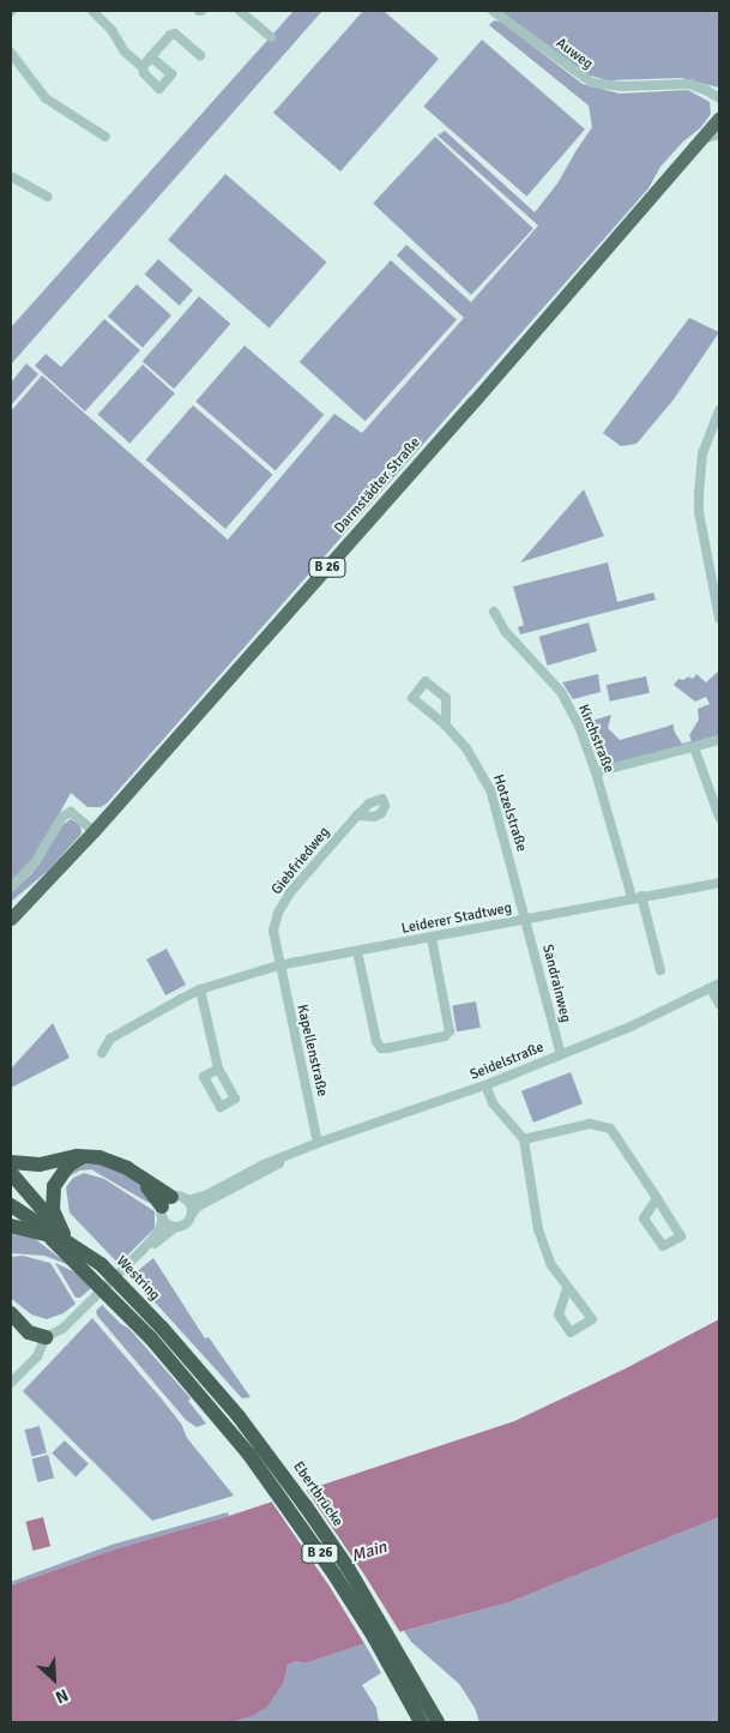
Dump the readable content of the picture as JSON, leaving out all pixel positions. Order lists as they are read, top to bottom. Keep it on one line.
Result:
{"streets":{"highway":["B 26","Westring","Ebertbrücke"],"main road":["Darmstädter Straße"],"street":["Auweg","Kirchstraße","Hotzelstraße","Giebfriedweg","Leiderer Stadtweg","Sandrainweg","Kapellenstraße","Seidelstraße"]},"crossings":[["B 26","Westring"],["B 26","Ebertbrücke"],["Kirchstraße","Leiderer Stadtweg"],["Hotzelstraße","Leiderer Stadtweg"],["Hotzelstraße","Sandrainweg"],["Giebfriedweg","Leiderer Stadtweg"],["Giebfriedweg","Kapellenstraße"],["Leiderer Stadtweg","Sandrainweg"],["Leiderer Stadtweg","Kapellenstraße"],["Sandrainweg","Seidelstraße"],["Kapellenstraße","Seidelstraße"],["Westring","Ebertbrücke"]],"water":["Main"],"north":"bottom right"}
